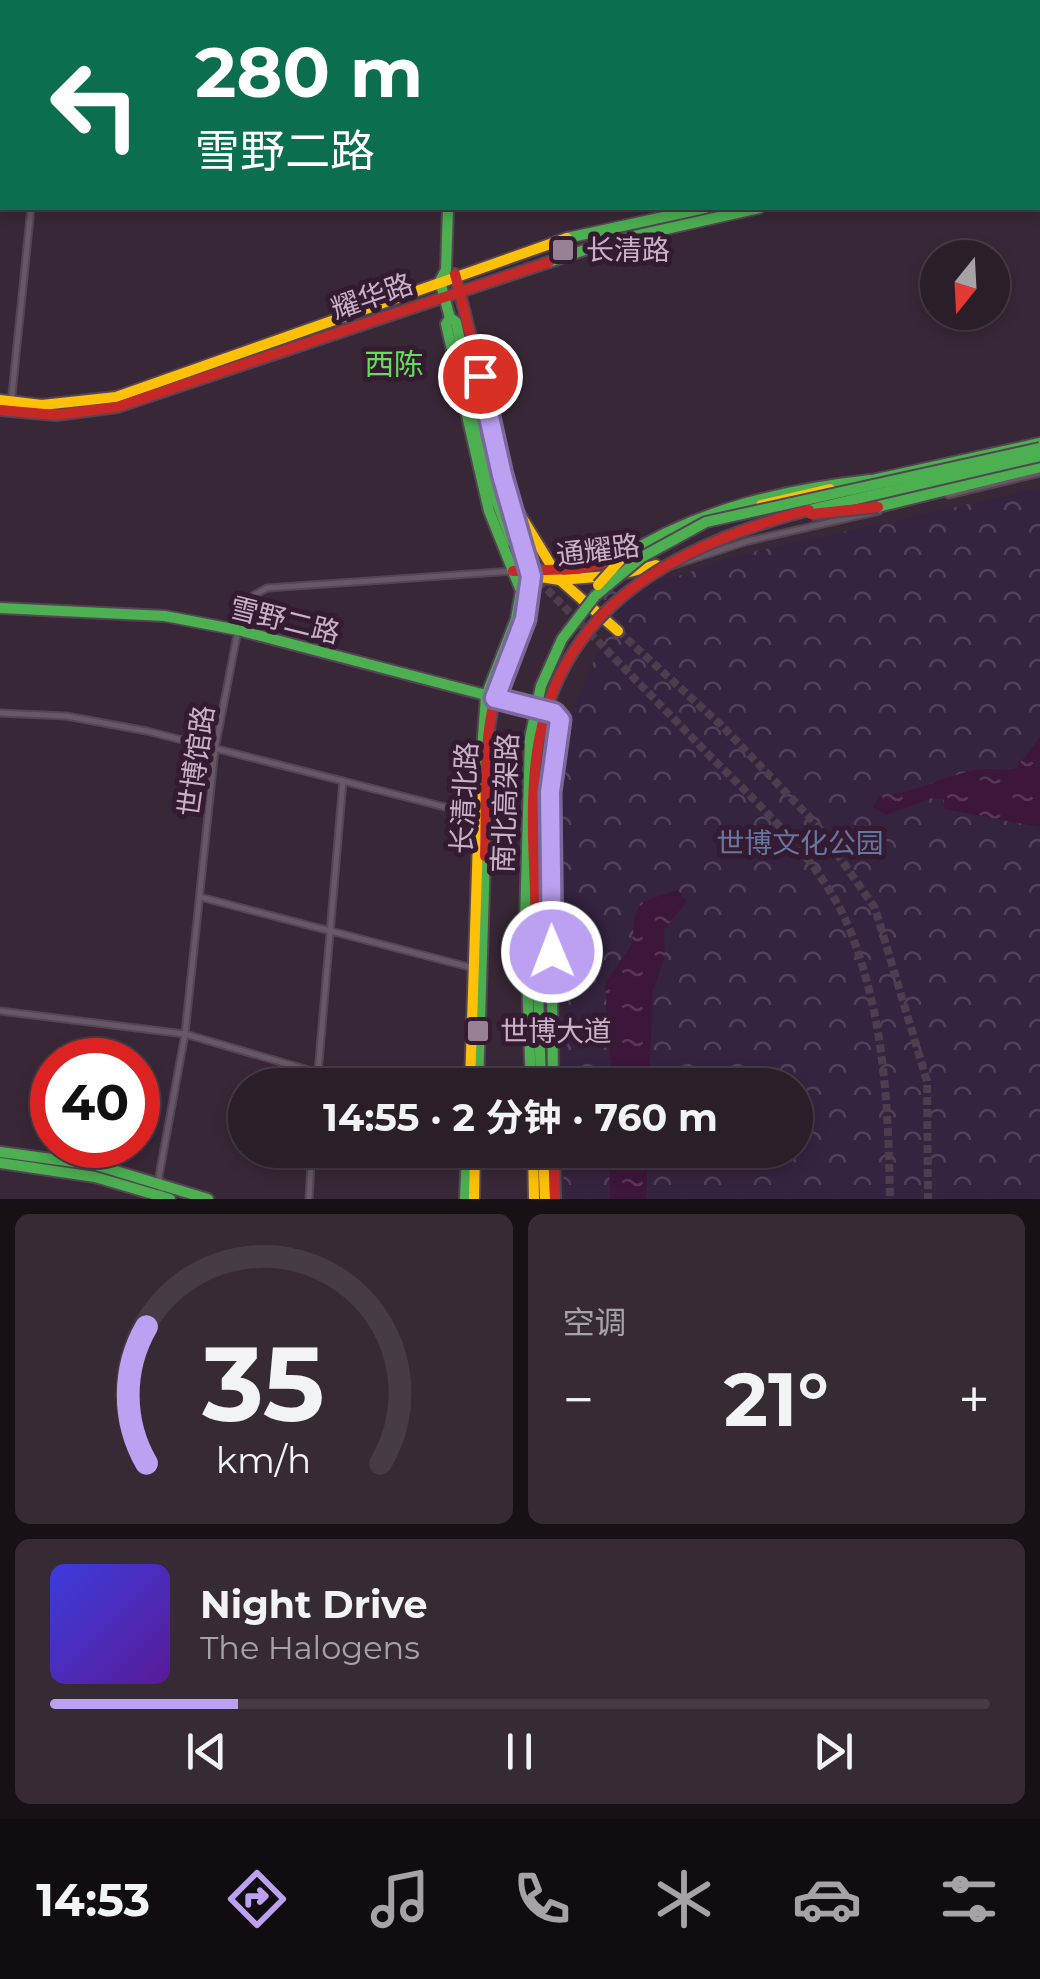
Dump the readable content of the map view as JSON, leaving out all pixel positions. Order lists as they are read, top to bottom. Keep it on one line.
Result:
{"streets":{"main road":["耀华路","通耀路","雪野二路","长清北路","南北高架路"],"street":["世博馆路"]},"crossings":[["耀华路","长清北路"],["通耀路","世博馆路"],["通耀路","长清北路"],["通耀路","南北高架路"],["雪野二路","世博馆路"],["雪野二路","长清北路"],["世博馆路","长清北路"]],"districts":["西陈"],"parks":["世博文化公园"],"places":{"transit":["长清路","世博大道"]},"north":"bottom","page":{"turn":["280 m","雪野二路"],"limit":"40","trip":"14:55 · 2 分钟 · 760 m","tile":"空调","heat":["−","21°","+"],"song":["Night Drive","The Halogens"],"tabs":"14:53","gauge":["35","km/h"]}}
